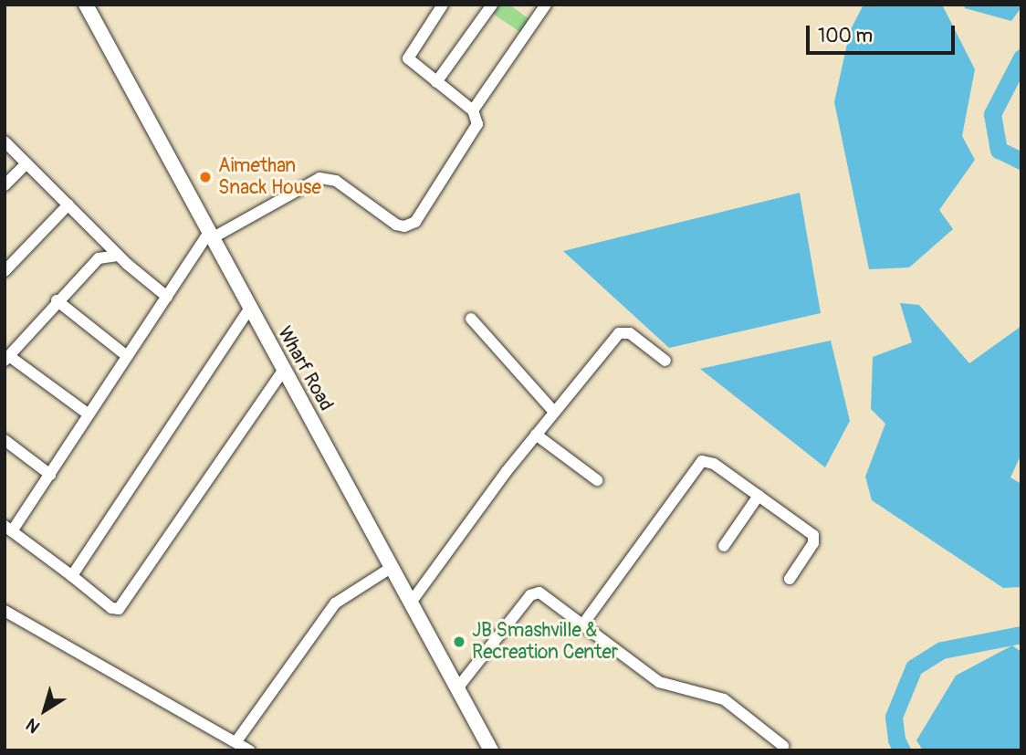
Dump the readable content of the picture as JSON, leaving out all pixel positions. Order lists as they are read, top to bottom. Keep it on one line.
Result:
{"streets":{"main road":["Wharf Road"]},"places":["Aimethan Snack House","JB Smashville & Recreation Center"],"scale_bar":"100 m","north":"bottom left"}
